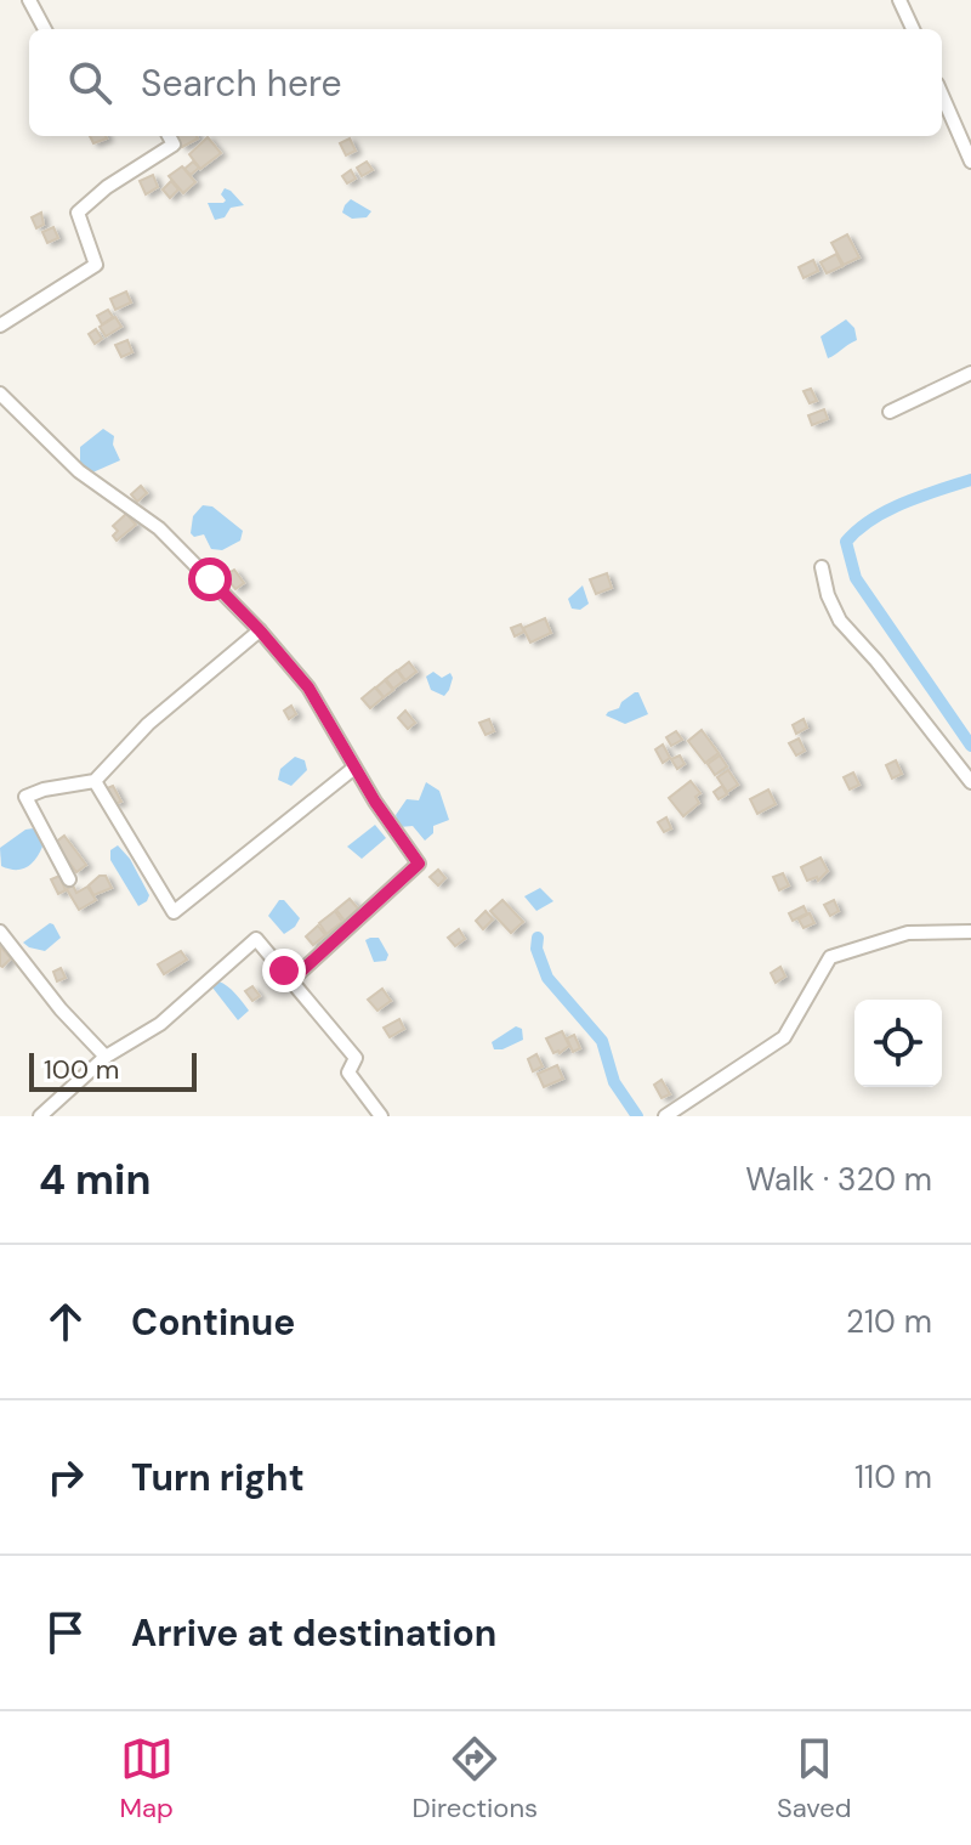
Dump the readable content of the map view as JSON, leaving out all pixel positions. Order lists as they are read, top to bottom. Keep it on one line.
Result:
{"scale_bar":"100 m","page":{"search":"Search here","scale":"100 m","heading":["4 min","Walk · 320 m"],"list":[["Continue","210 m"],["Turn right","110 m"],"Arrive at destination"],"nav":["Map","Directions","Saved"]}}
